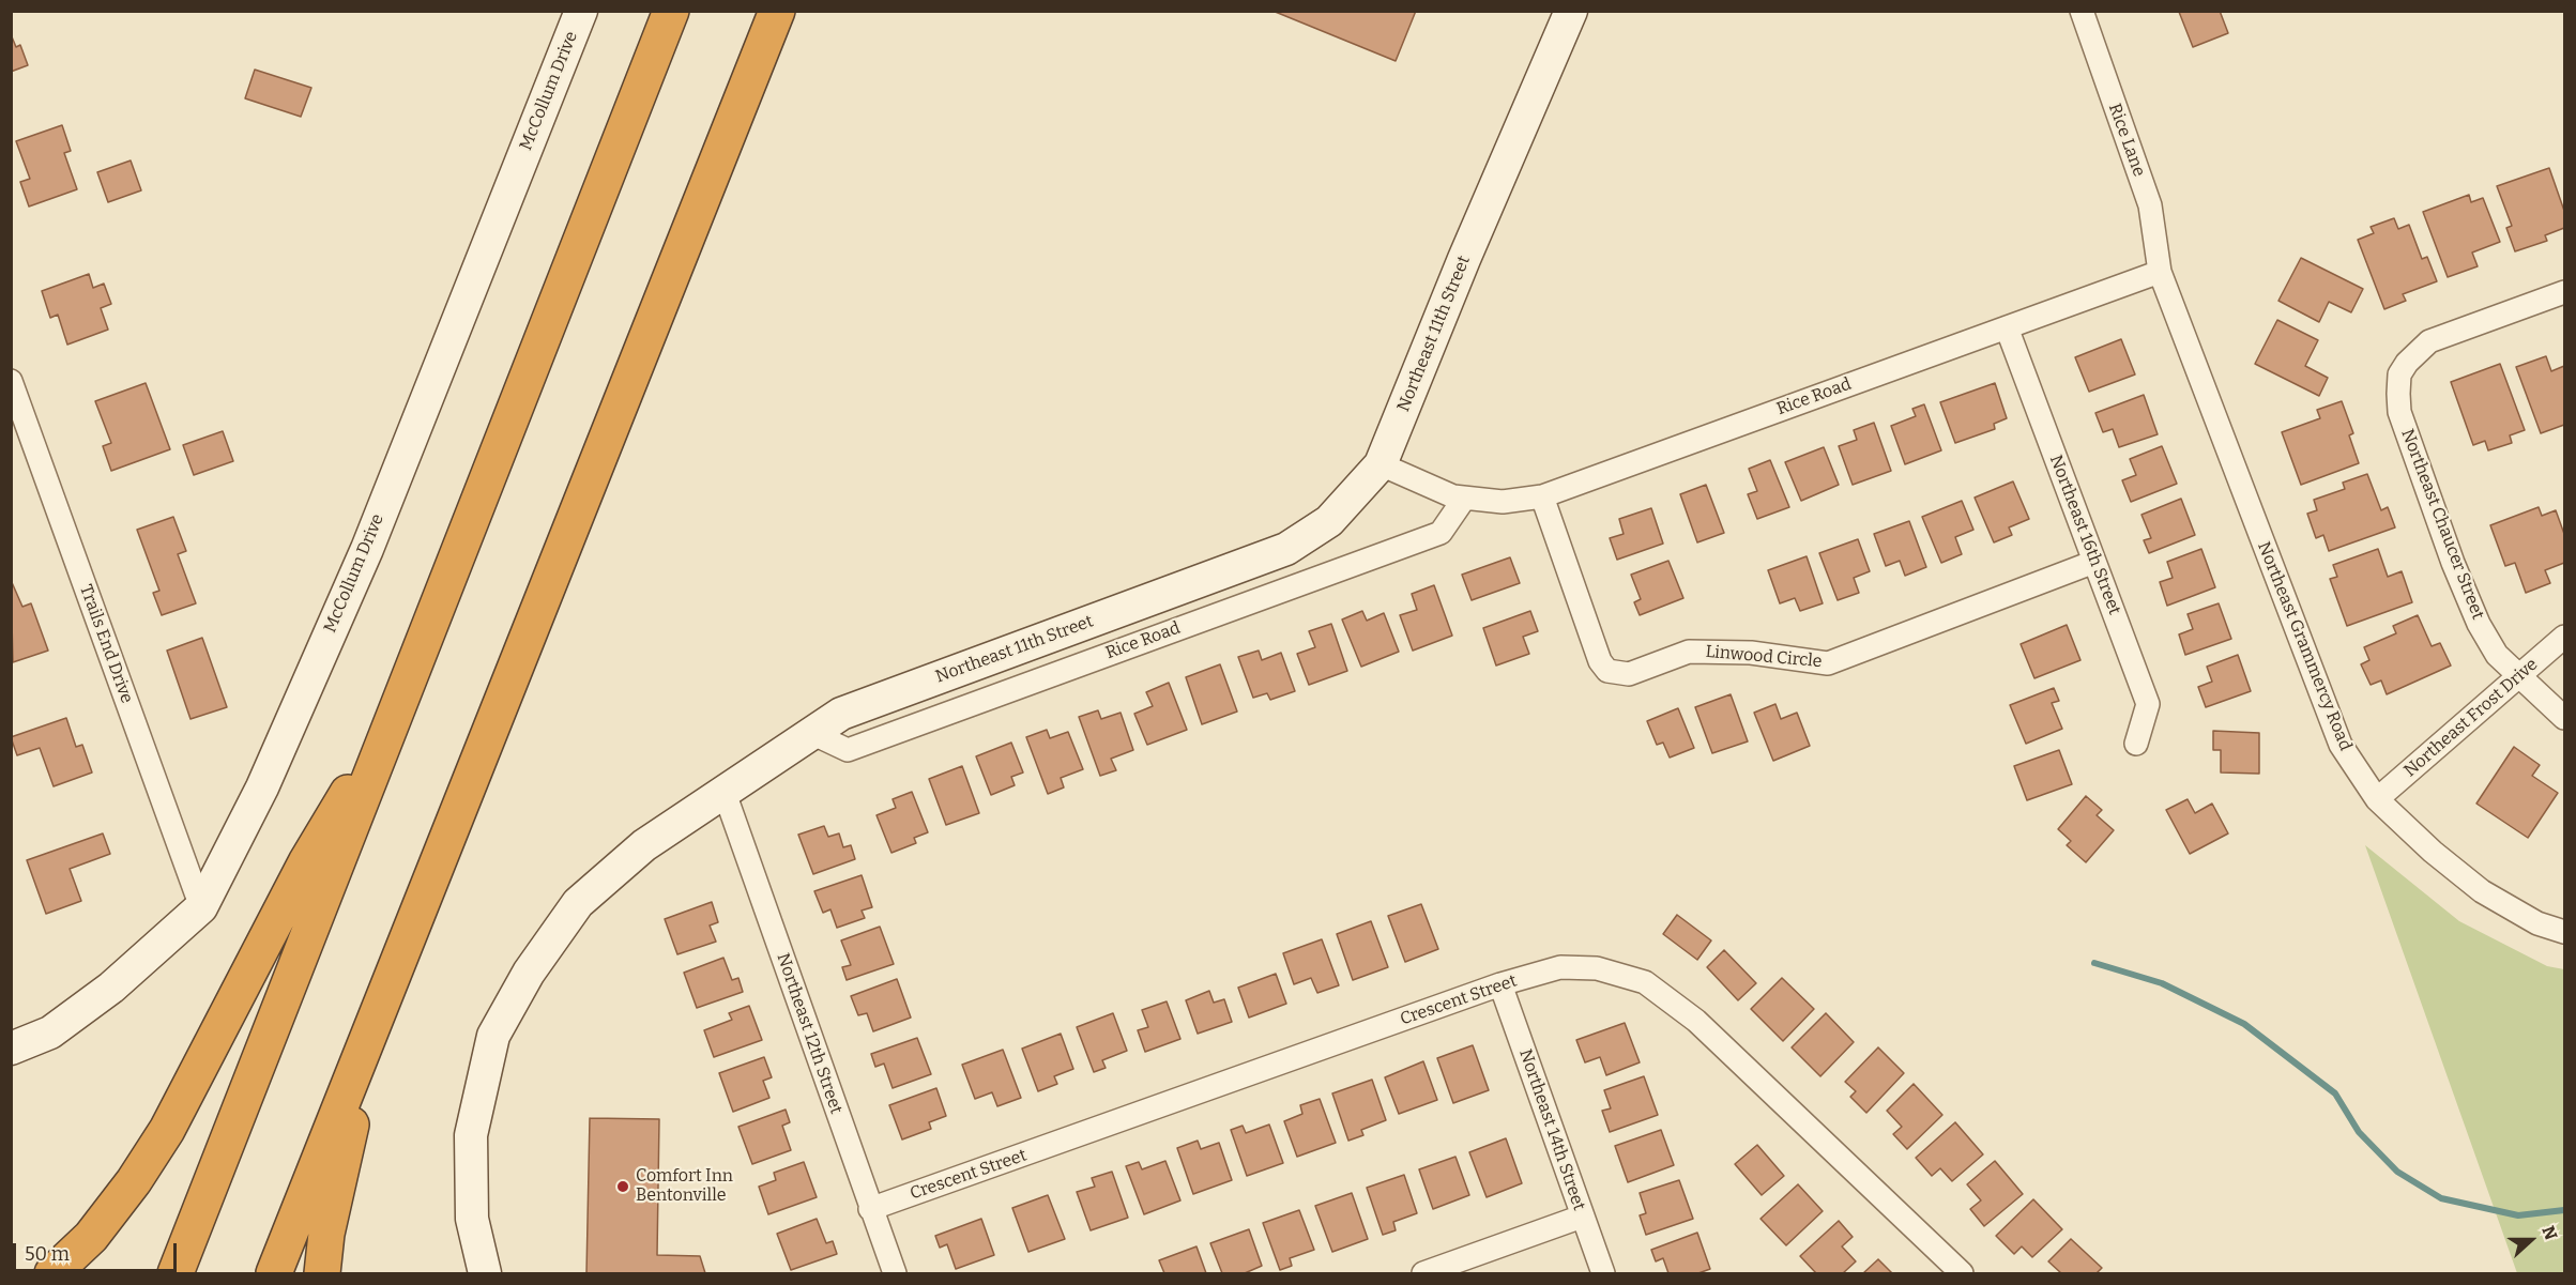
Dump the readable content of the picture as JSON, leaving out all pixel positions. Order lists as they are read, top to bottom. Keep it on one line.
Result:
{"streets":{"street":["McCollum Drive","Rice Lane","Northeast 11th Street","Rice Road","Northeast Chaucer Street","Northeast 16th Street","Trails End Drive","Northeast Grammercy Road","Linwood Circle","Northeast Frost Drive","Crescent Street","Northeast 12th Street","Northeast 14th Street"]},"crossings":[["McCollum Drive","Trails End Drive"],["Rice Lane","Rice Road"],["Rice Lane","Northeast Grammercy Road"],["Northeast 11th Street","Rice Road"],["Northeast 11th Street","Northeast 12th Street"],["Rice Road","Northeast 16th Street"],["Rice Road","Northeast Grammercy Road"],["Rice Road","Linwood Circle"],["Northeast Chaucer Street","Northeast Frost Drive"],["Northeast 16th Street","Linwood Circle"],["Northeast Grammercy Road","Northeast Frost Drive"],["Crescent Street","Northeast 12th Street"],["Crescent Street","Northeast 14th Street"]],"places":["Comfort Inn Bentonville"],"scale_bar":"50 m","north":"right"}
